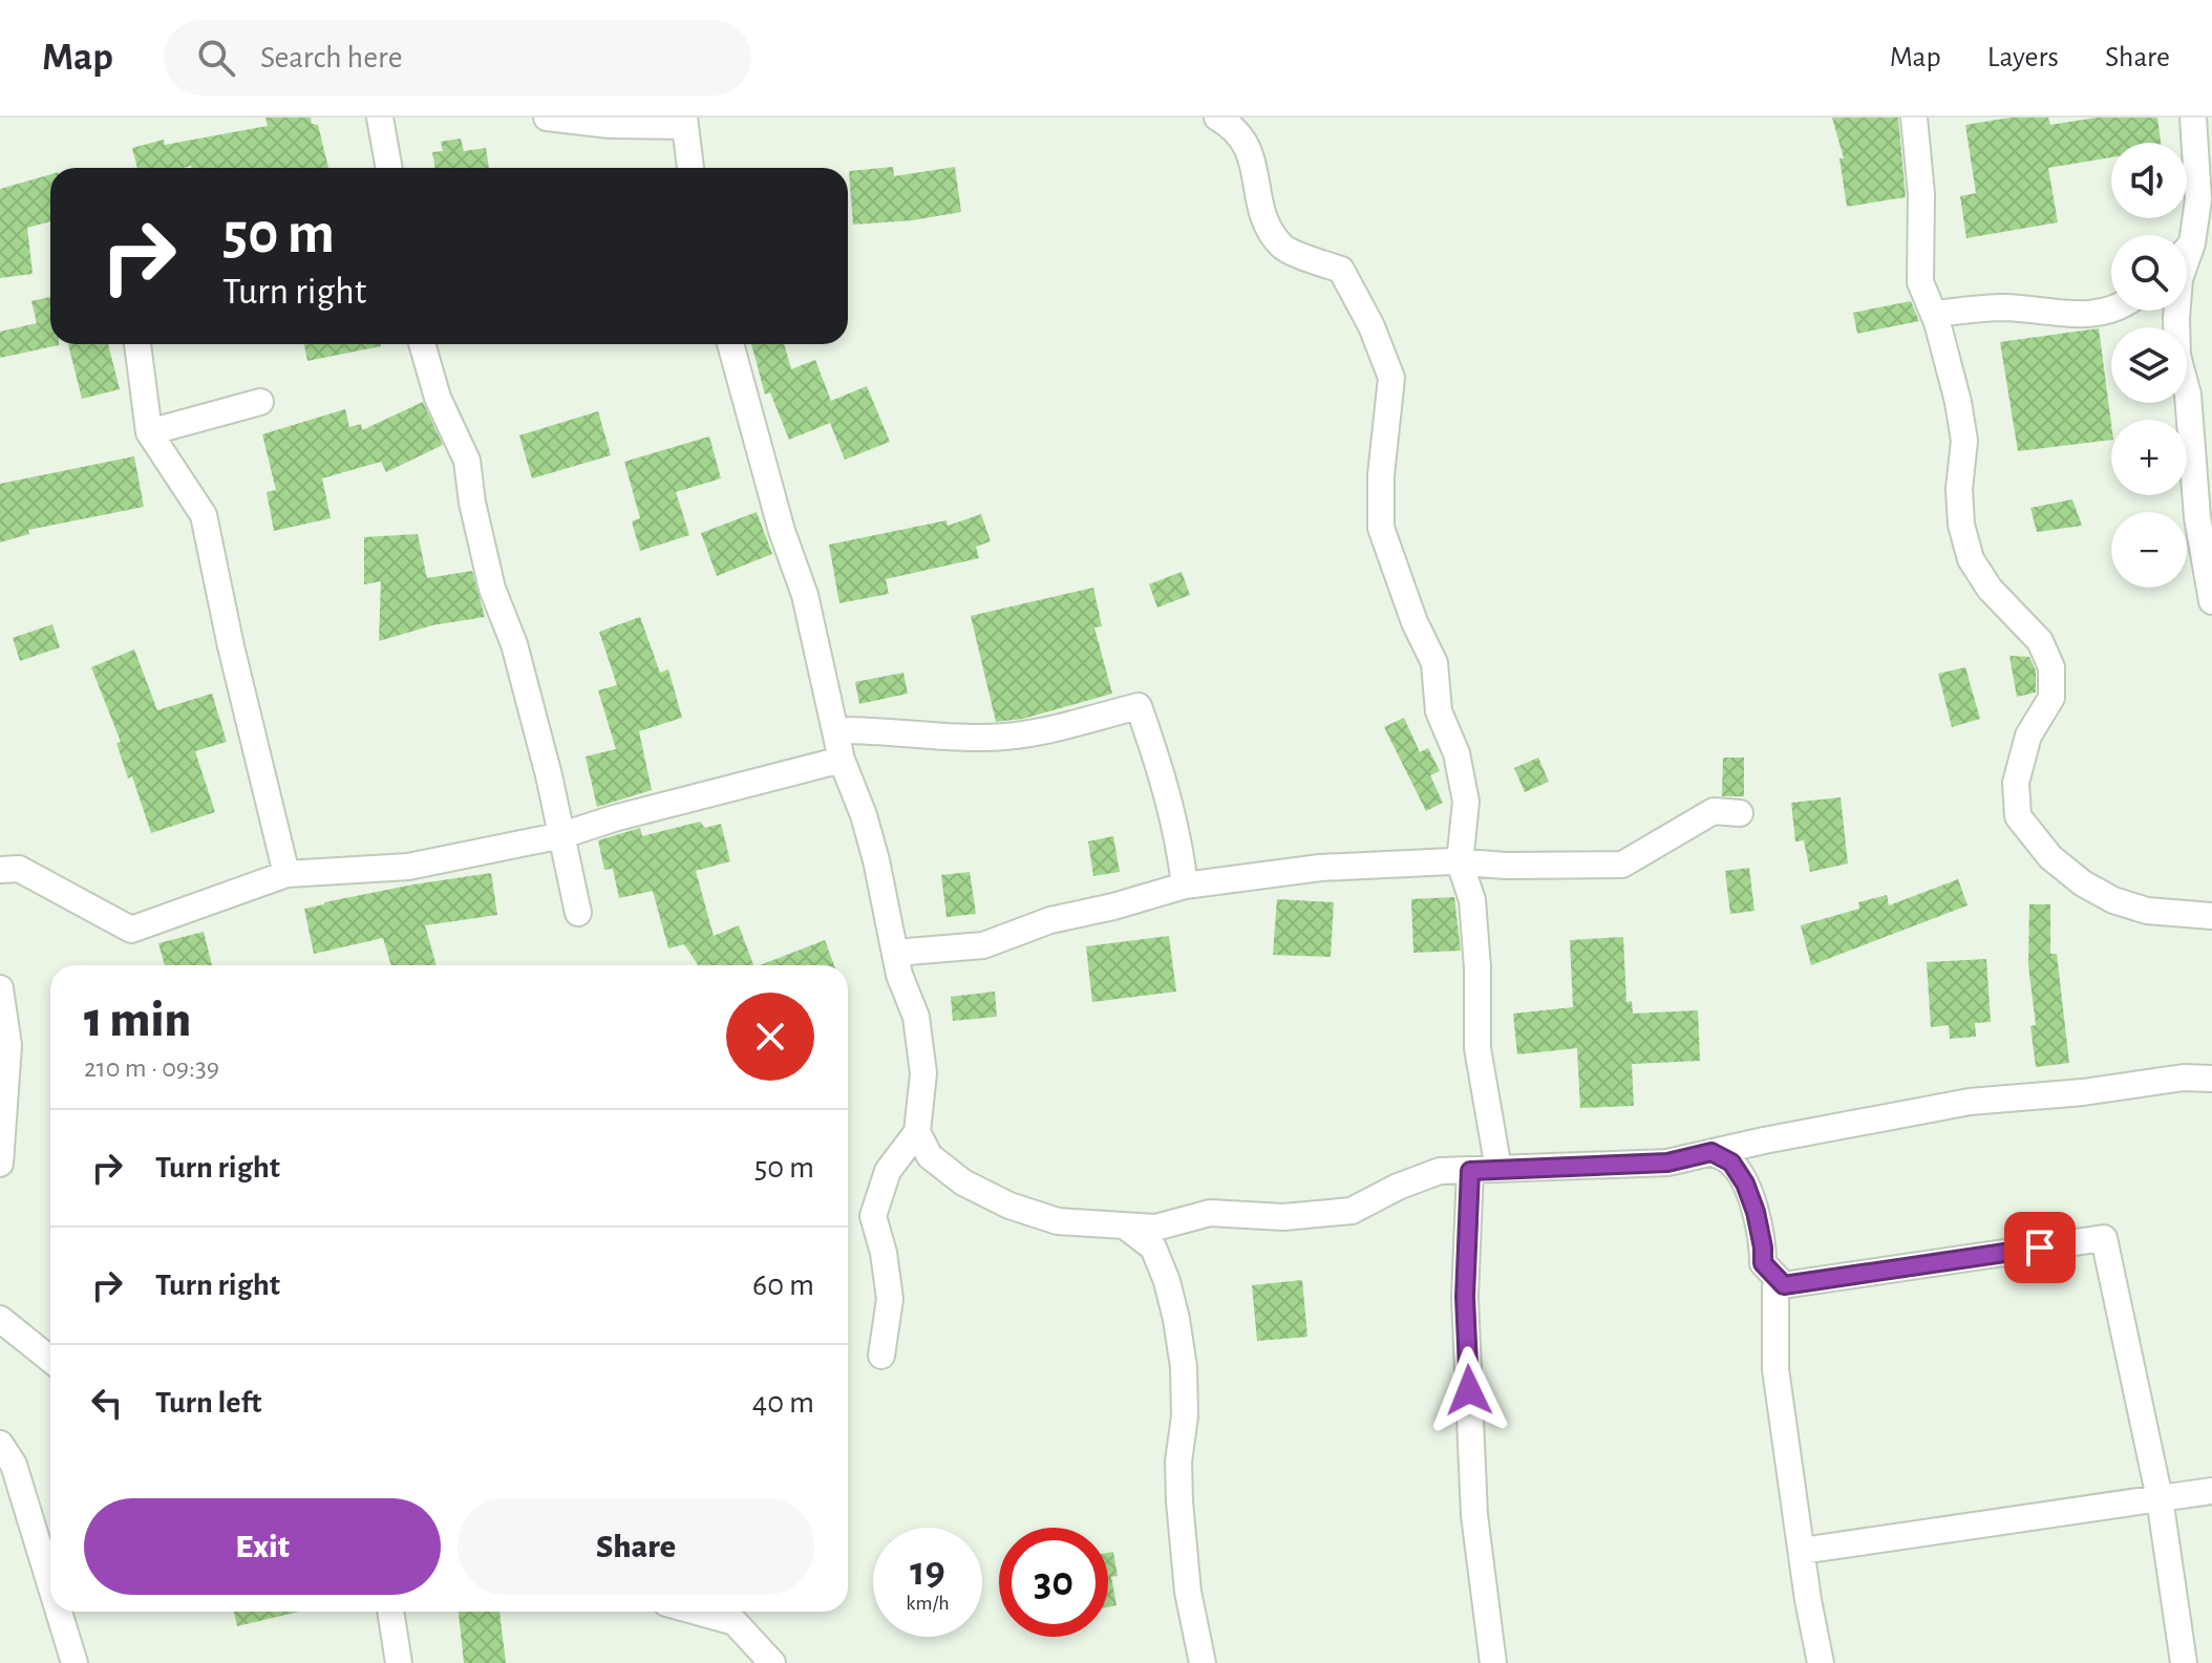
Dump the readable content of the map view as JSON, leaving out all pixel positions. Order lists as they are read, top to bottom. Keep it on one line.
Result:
{"page":{"header":"Map","search":"Search here","nav":["Map","Layers","Share"],"map_buttons":["+","−"],"turn":["50 m","Turn right"],"heading":["1 min","210 m · 09:39"],"list":[{"name":"Turn right","value":"50 m"},{"name":"Turn right","value":"60 m"},{"name":"Turn left","value":"40 m"}],"buttons":["Exit","Share"],"speed":"19 km/h","limit":"30"}}
